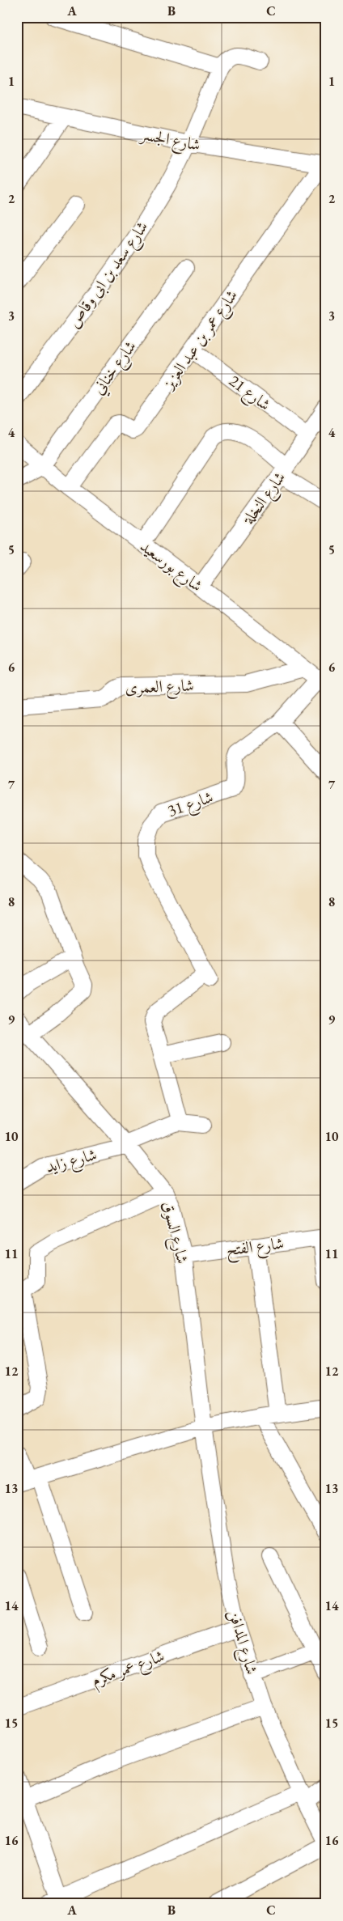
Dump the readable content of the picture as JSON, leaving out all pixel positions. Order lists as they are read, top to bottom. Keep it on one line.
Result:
{"streets":{"street":["شارع الجسر","شارع سعد بن ابى وقاص","شارع عمر بن عبد العزيز","شارع خناني","شارع 21","شارع النخلة","شارع بورسعيد","شارع العمرى","شارع 31","شارع زايد","شارع السوق","شارع الفتح","شارع المدافن","شارع عمر مكرم"]},"crossings":[["شارع الجسر","شارع سعد بن ابى وقاص"],["شارع الجسر","شارع عمر بن عبد العزيز"],["شارع عمر بن عبد العزيز","شارع 21"],["شارع عمر بن عبد العزيز","شارع بورسعيد"],["شارع خناني","شارع بورسعيد"],["شارع 21","شارع النخلة"],["شارع النخلة","شارع بورسعيد"],["شارع بورسعيد","شارع العمرى"],["شارع بورسعيد","شارع 31"],["شارع زايد","شارع السوق"],["شارع السوق","شارع الفتح"],["شارع السوق","شارع المدافن"],["شارع المدافن","شارع عمر مكرم"]],"grid":{"columns":["A","B","C"],"rows":["1","2","3","4","5","6","7","8","9","10","11","12","13","14","15","16"]}}
